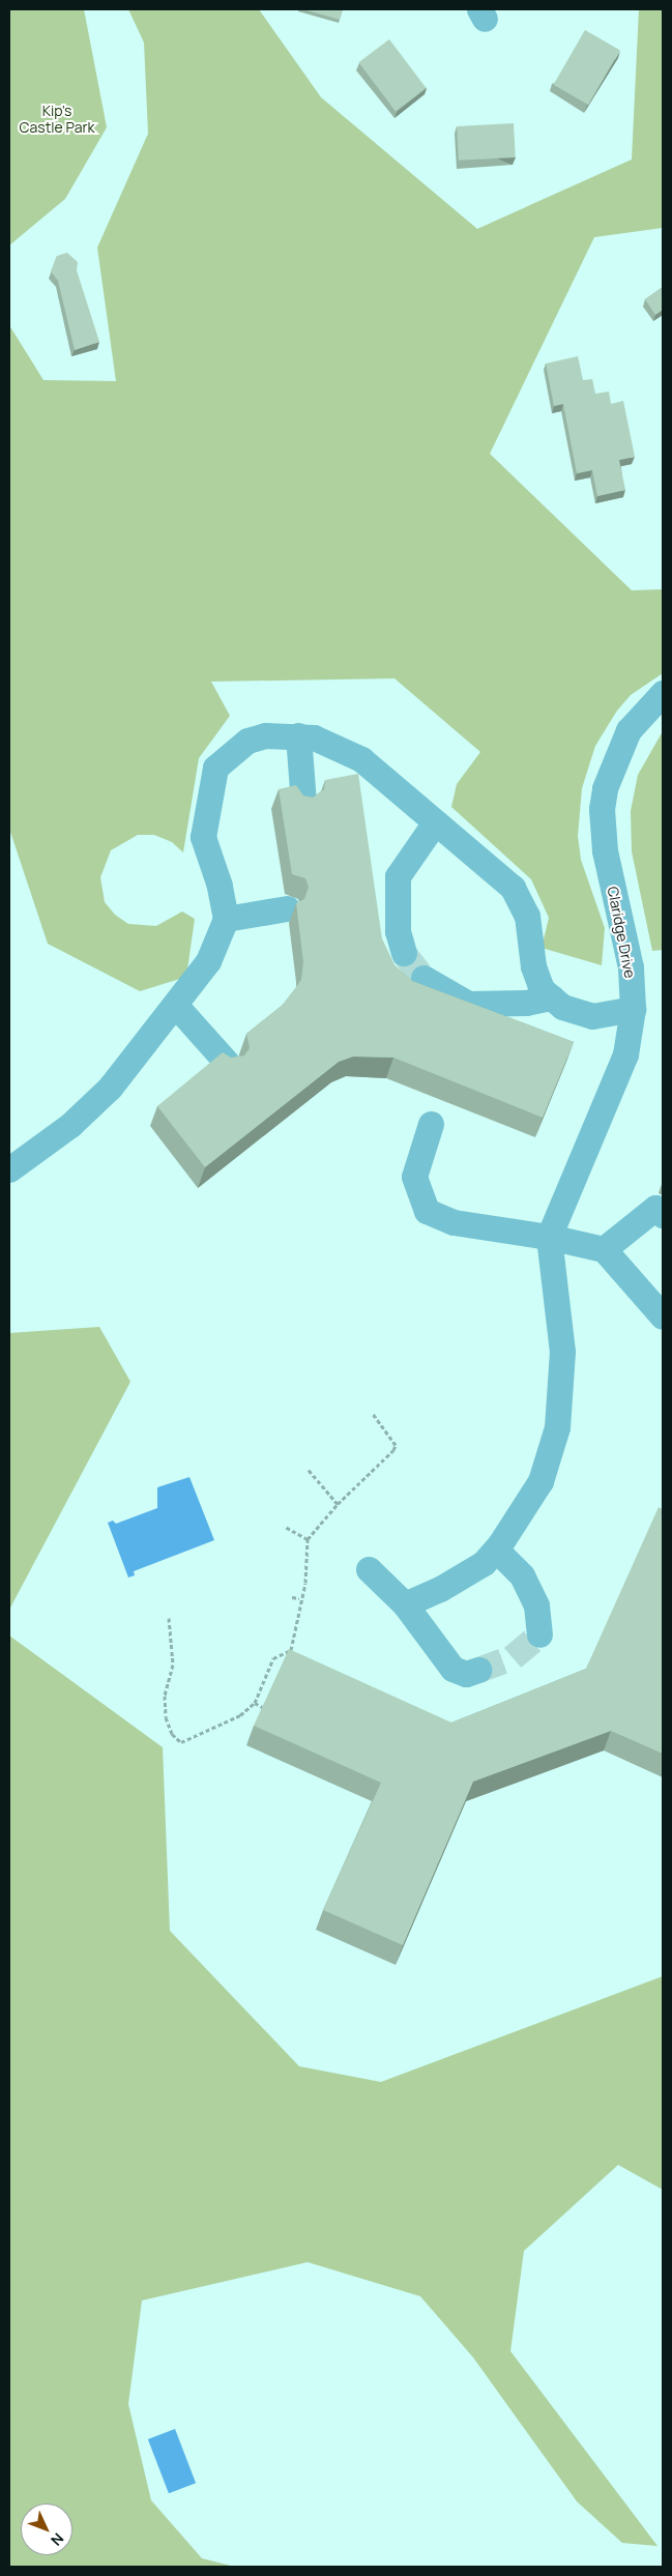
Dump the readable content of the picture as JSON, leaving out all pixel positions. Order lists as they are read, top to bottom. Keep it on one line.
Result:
{"streets":{"street":["Claridge Drive"]},"parks":["Kip's Castle Park"],"north":"bottom right"}
